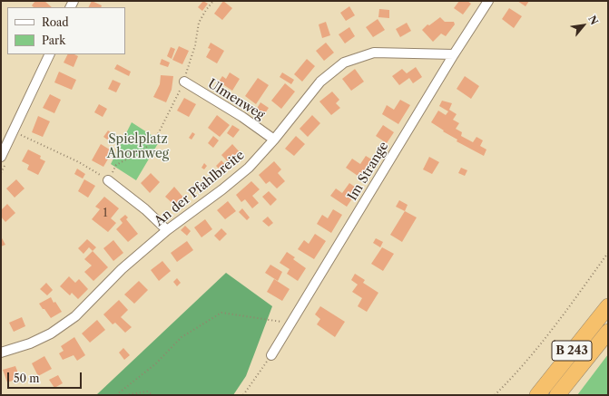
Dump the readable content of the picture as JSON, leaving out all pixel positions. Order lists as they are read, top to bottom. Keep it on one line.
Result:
{"streets":{"highway":["B 243"],"street":["Ulmenweg","Im Strange","An der Pfahlbreite"]},"crossings":[["Ulmenweg","An der Pfahlbreite"],["Im Strange","An der Pfahlbreite"]],"parks":["Spielplatz Ahornweg"],"house_numbers":["1"],"legend":["Road","Park"],"scale_bar":"50 m","north":"top right"}
